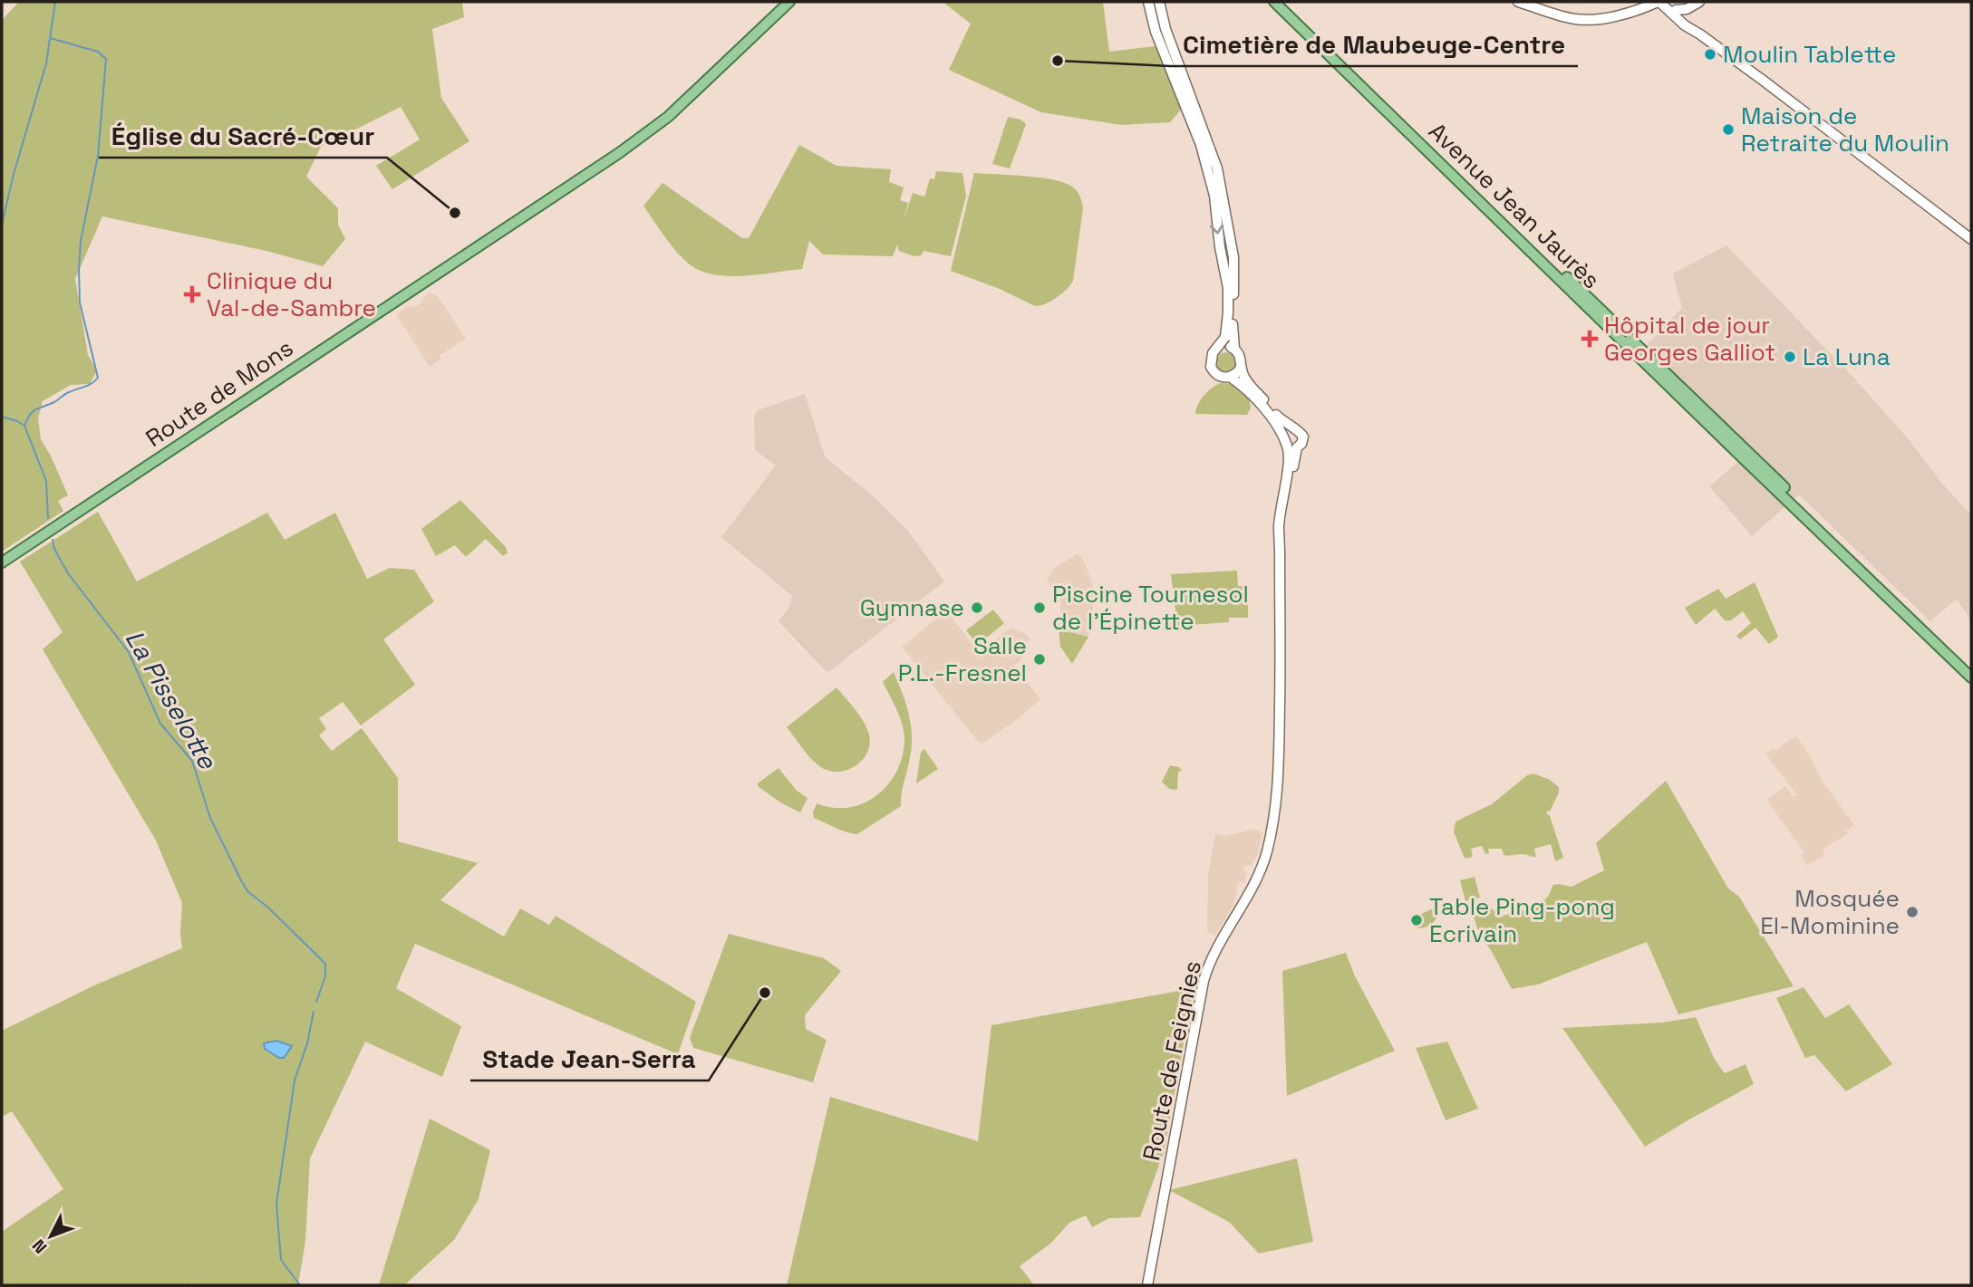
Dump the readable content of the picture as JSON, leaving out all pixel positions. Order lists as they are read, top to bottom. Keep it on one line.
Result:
{"streets":{"main road":["Avenue Jean Jaurès","Route de Mons"],"street":["Route de Feignies"]},"water":["La Pisselotte"],"places":{"other":["Moulin Tablette","Cimetière de Maubeuge-Centre","Maison de Retraite du Moulin","Église du Sacré-Cœur","La Luna","Gymnase","Piscine Tournesol de l'Épinette","Salle P.L.-Fresnel","Mosquée El-Mominine","Table Ping-pong Ecrivain","Stade Jean-Serra"],"health":["Clinique du Val-de-Sambre","Hôpital de jour Georges Galliot"]},"north":"bottom left"}
